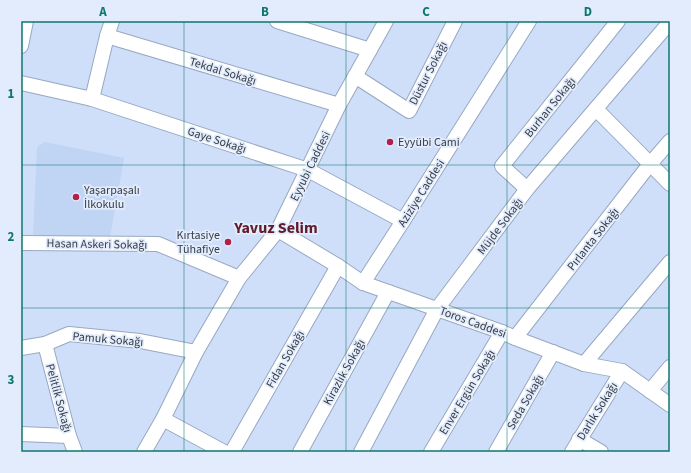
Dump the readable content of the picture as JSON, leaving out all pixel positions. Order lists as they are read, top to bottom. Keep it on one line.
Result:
{"streets":{"street":["Tekdal Sokağı","Düstur Sokağı","Burhan Sokağı","Gaye Sokağı","Eyyubi Caddesi","Aziziye Caddesi","Müjde Sokağı","Pırlanta Sokağı","Hasan Askeri Sokağı","Toros Caddesi","Pamuk Sokağı","Fidan Sokağı","Kirazlık Sokağı","Enver Ergün Sokağı","Pelitlik Sokağı","Seda Sokağı","Darlık Sokağı"]},"crossings":[["Tekdal Sokağı","Eyyubi Caddesi"],["Düstur Sokağı","Eyyubi Caddesi"],["Burhan Sokağı","Müjde Sokağı"],["Gaye Sokağı","Eyyubi Caddesi"],["Gaye Sokağı","Aziziye Caddesi"],["Eyyubi Caddesi","Hasan Askeri Sokağı"],["Eyyubi Caddesi","Toros Caddesi"],["Eyyubi Caddesi","Pamuk Sokağı"],["Aziziye Caddesi","Toros Caddesi"],["Müjde Sokağı","Toros Caddesi"],["Pırlanta Sokağı","Toros Caddesi"],["Toros Caddesi","Fidan Sokağı"],["Toros Caddesi","Kirazlık Sokağı"],["Toros Caddesi","Enver Ergün Sokağı"],["Toros Caddesi","Seda Sokağı"],["Toros Caddesi","Darlık Sokağı"],["Pamuk Sokağı","Pelitlik Sokağı"]],"districts":["Yavuz Selim"],"places":["Eyyübi Cami","Yaşarpaşalı İlkokulu","Kırtasiye Tühafiye"],"grid":{"columns":["A","B","C","D"],"rows":["1","2","3"]}}
